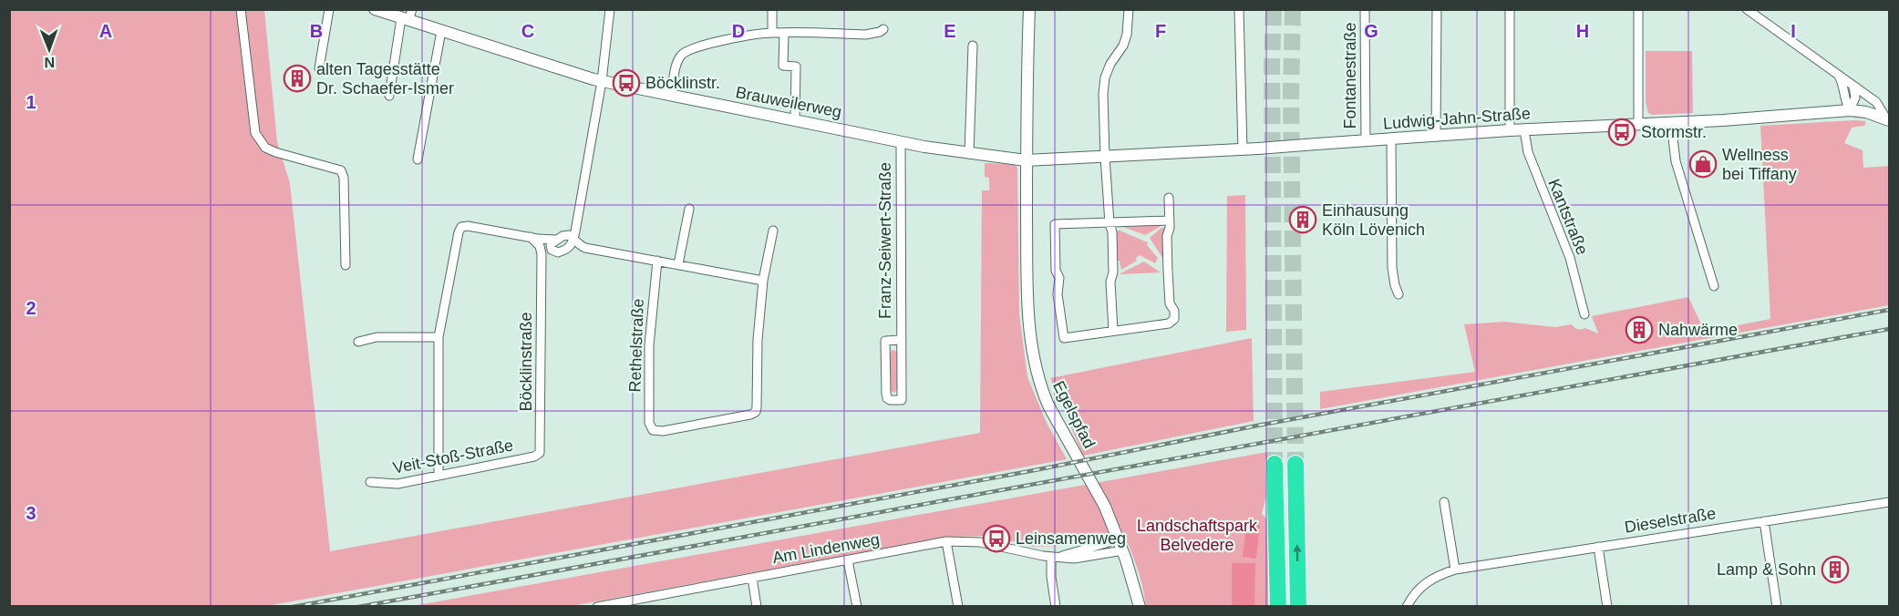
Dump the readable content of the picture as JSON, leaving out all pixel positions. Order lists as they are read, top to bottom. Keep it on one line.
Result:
{"streets":{"street":["Fontanestraße","Brauweilerweg","Ludwig-Jahn-Straße","Kantstraße","Franz-Seiwert-Straße","Rethelstraße","Böcklinstraße","Egelspfad","Veit-Stoß-Straße","Dieselstraße","Am Lindenweg"]},"crossings":[["Fontanestraße","Ludwig-Jahn-Straße"],["Brauweilerweg","Ludwig-Jahn-Straße"],["Brauweilerweg","Franz-Seiwert-Straße"],["Brauweilerweg","Egelspfad"],["Ludwig-Jahn-Straße","Kantstraße"],["Ludwig-Jahn-Straße","Egelspfad"],["Böcklinstraße","Veit-Stoß-Straße"],["Egelspfad","Am Lindenweg"]],"parks":["Landschaftspark Belvedere"],"places":{"building":["alten Tagesstätte Dr. Schaefer-Ismer","Einhausung Köln Lövenich","Nahwärme","Lamp & Sohn"],"bus stop":["Böcklinstr.","Stormstr.","Leinsamenweg"],"shop":["Wellness bei Tiffany"]},"north":"bottom","grid":{"columns":["A","B","C","D","E","F","G","H","I"],"rows":["1","2","3"]}}
